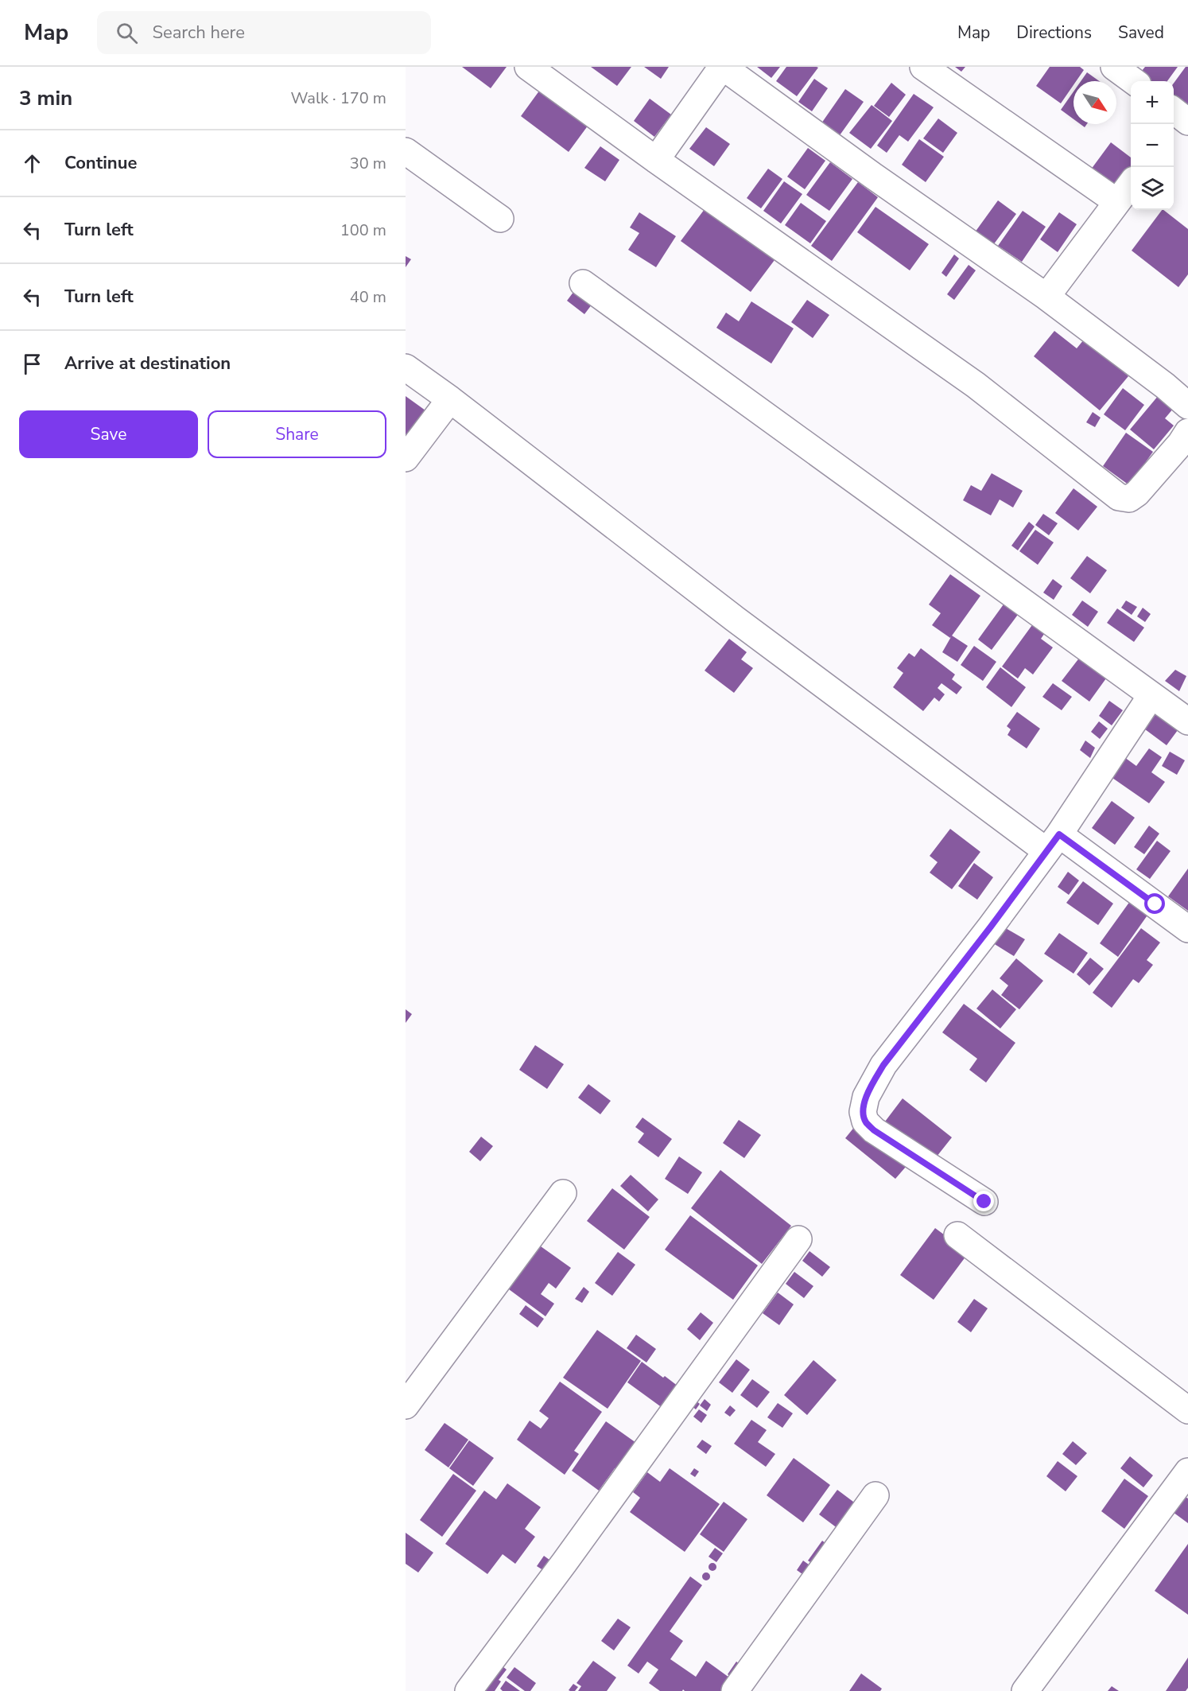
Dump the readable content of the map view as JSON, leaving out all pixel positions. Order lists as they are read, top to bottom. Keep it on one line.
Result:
{"north":"bottom right","page":{"header":"Map","search":"Search here","nav":["Map","Directions","Saved"],"heading":["3 min","Walk · 170 m"],"map_buttons":["+","−"],"list":[["Continue","30 m"],["Turn left","100 m"],["Turn left","40 m"],"Arrive at destination"],"buttons":["Save","Share"]}}
